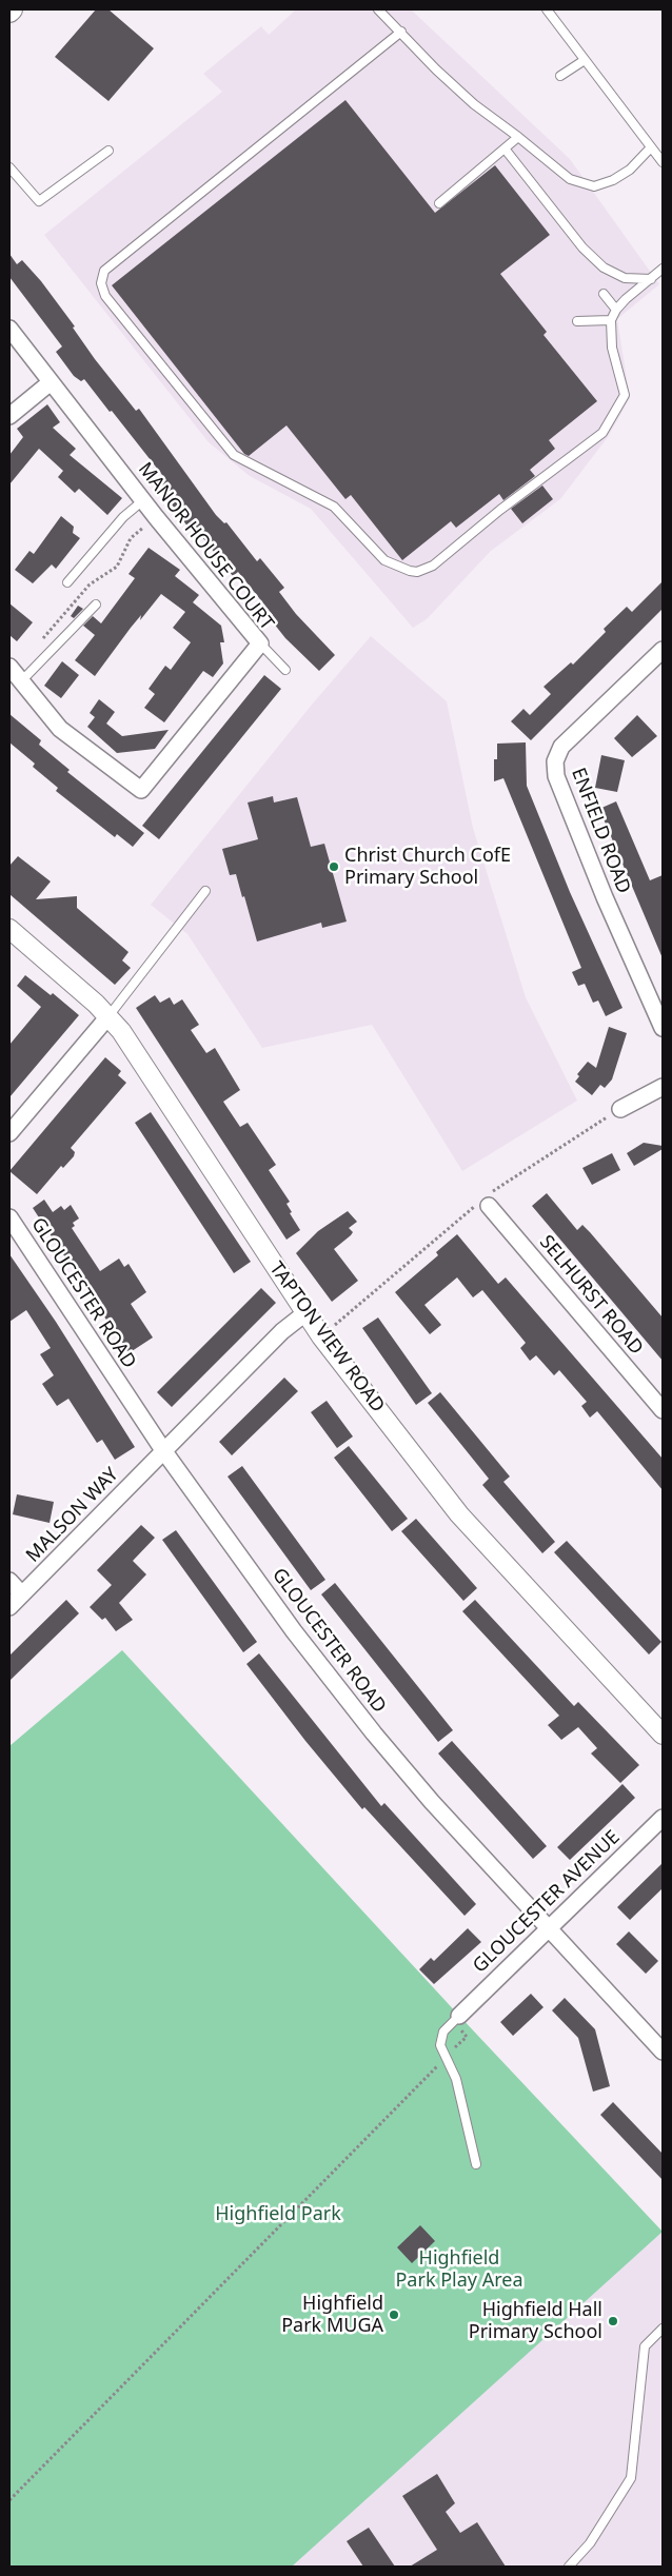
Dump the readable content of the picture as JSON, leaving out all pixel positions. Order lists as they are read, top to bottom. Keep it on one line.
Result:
{"streets":{"street":["MANOR HOUSE COURT","ENFIELD ROAD","GLOUCESTER ROAD","SELHURST ROAD","TAPTON VIEW ROAD","MALSON WAY","GLOUCESTER AVENUE"]},"crossings":[["GLOUCESTER ROAD","MALSON WAY"],["GLOUCESTER ROAD","GLOUCESTER AVENUE"],["TAPTON VIEW ROAD","MALSON WAY"]],"parks":["Highfield Park","Highfield Park Play Area"],"places":["Christ Church CofE Primary School","Highfield Park MUGA","Highfield Hall Primary School"]}
